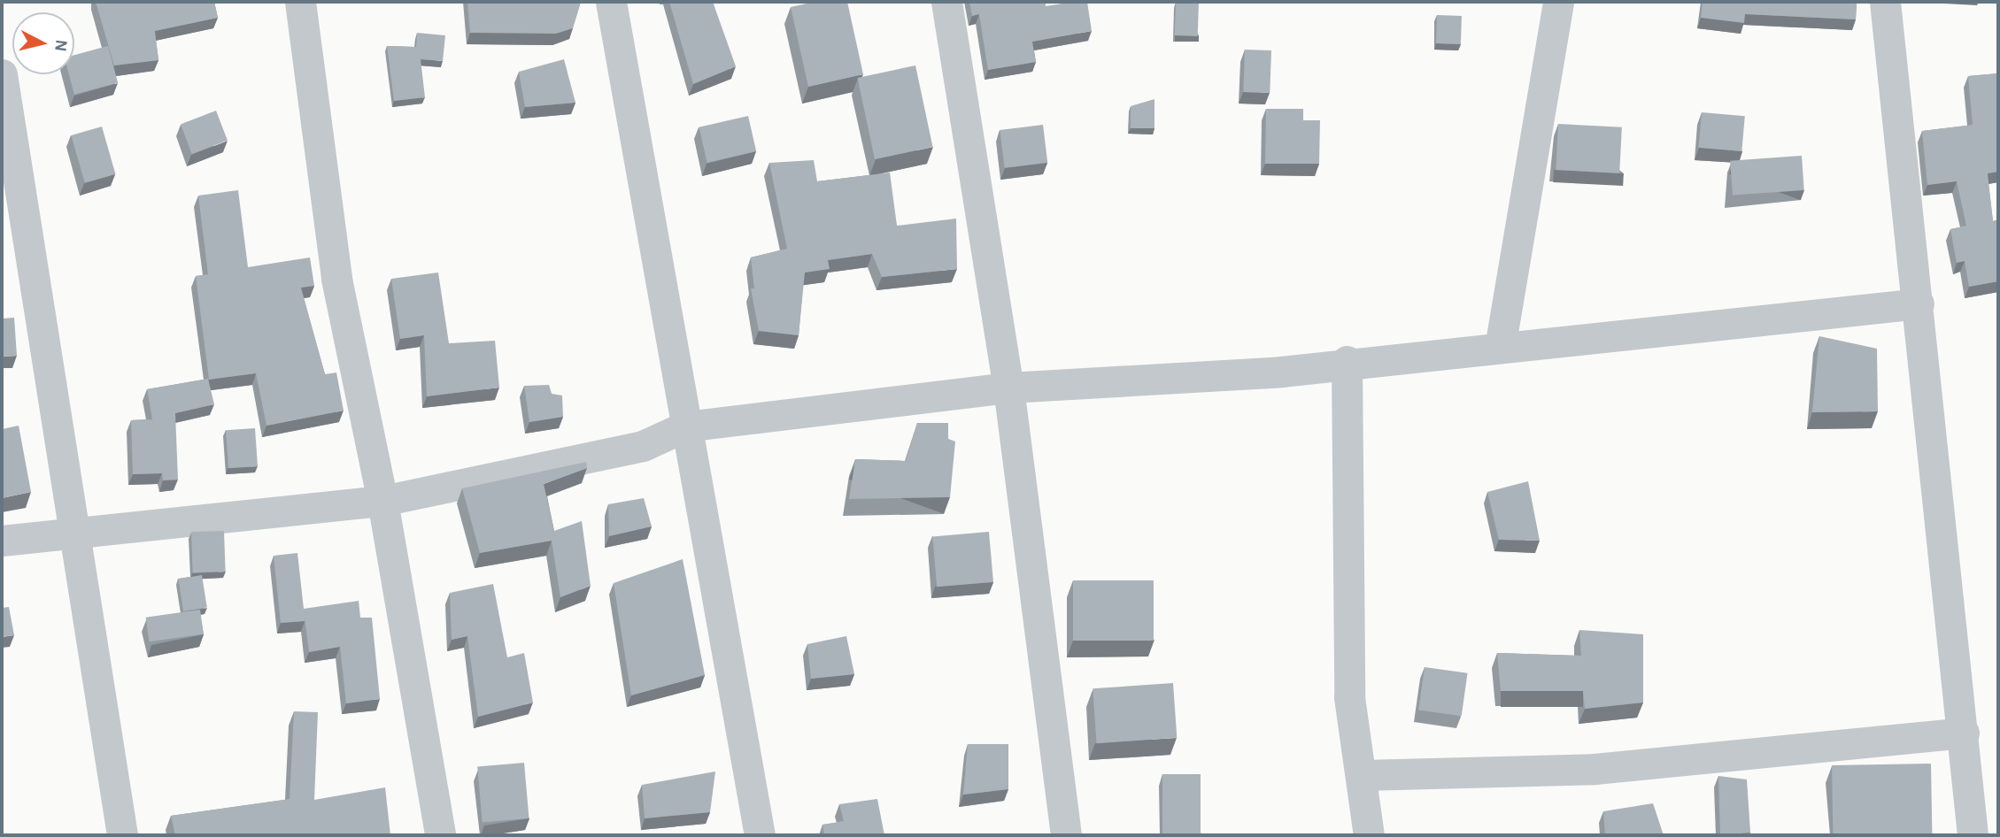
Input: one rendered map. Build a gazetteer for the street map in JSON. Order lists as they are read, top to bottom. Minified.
{"north":"right"}
